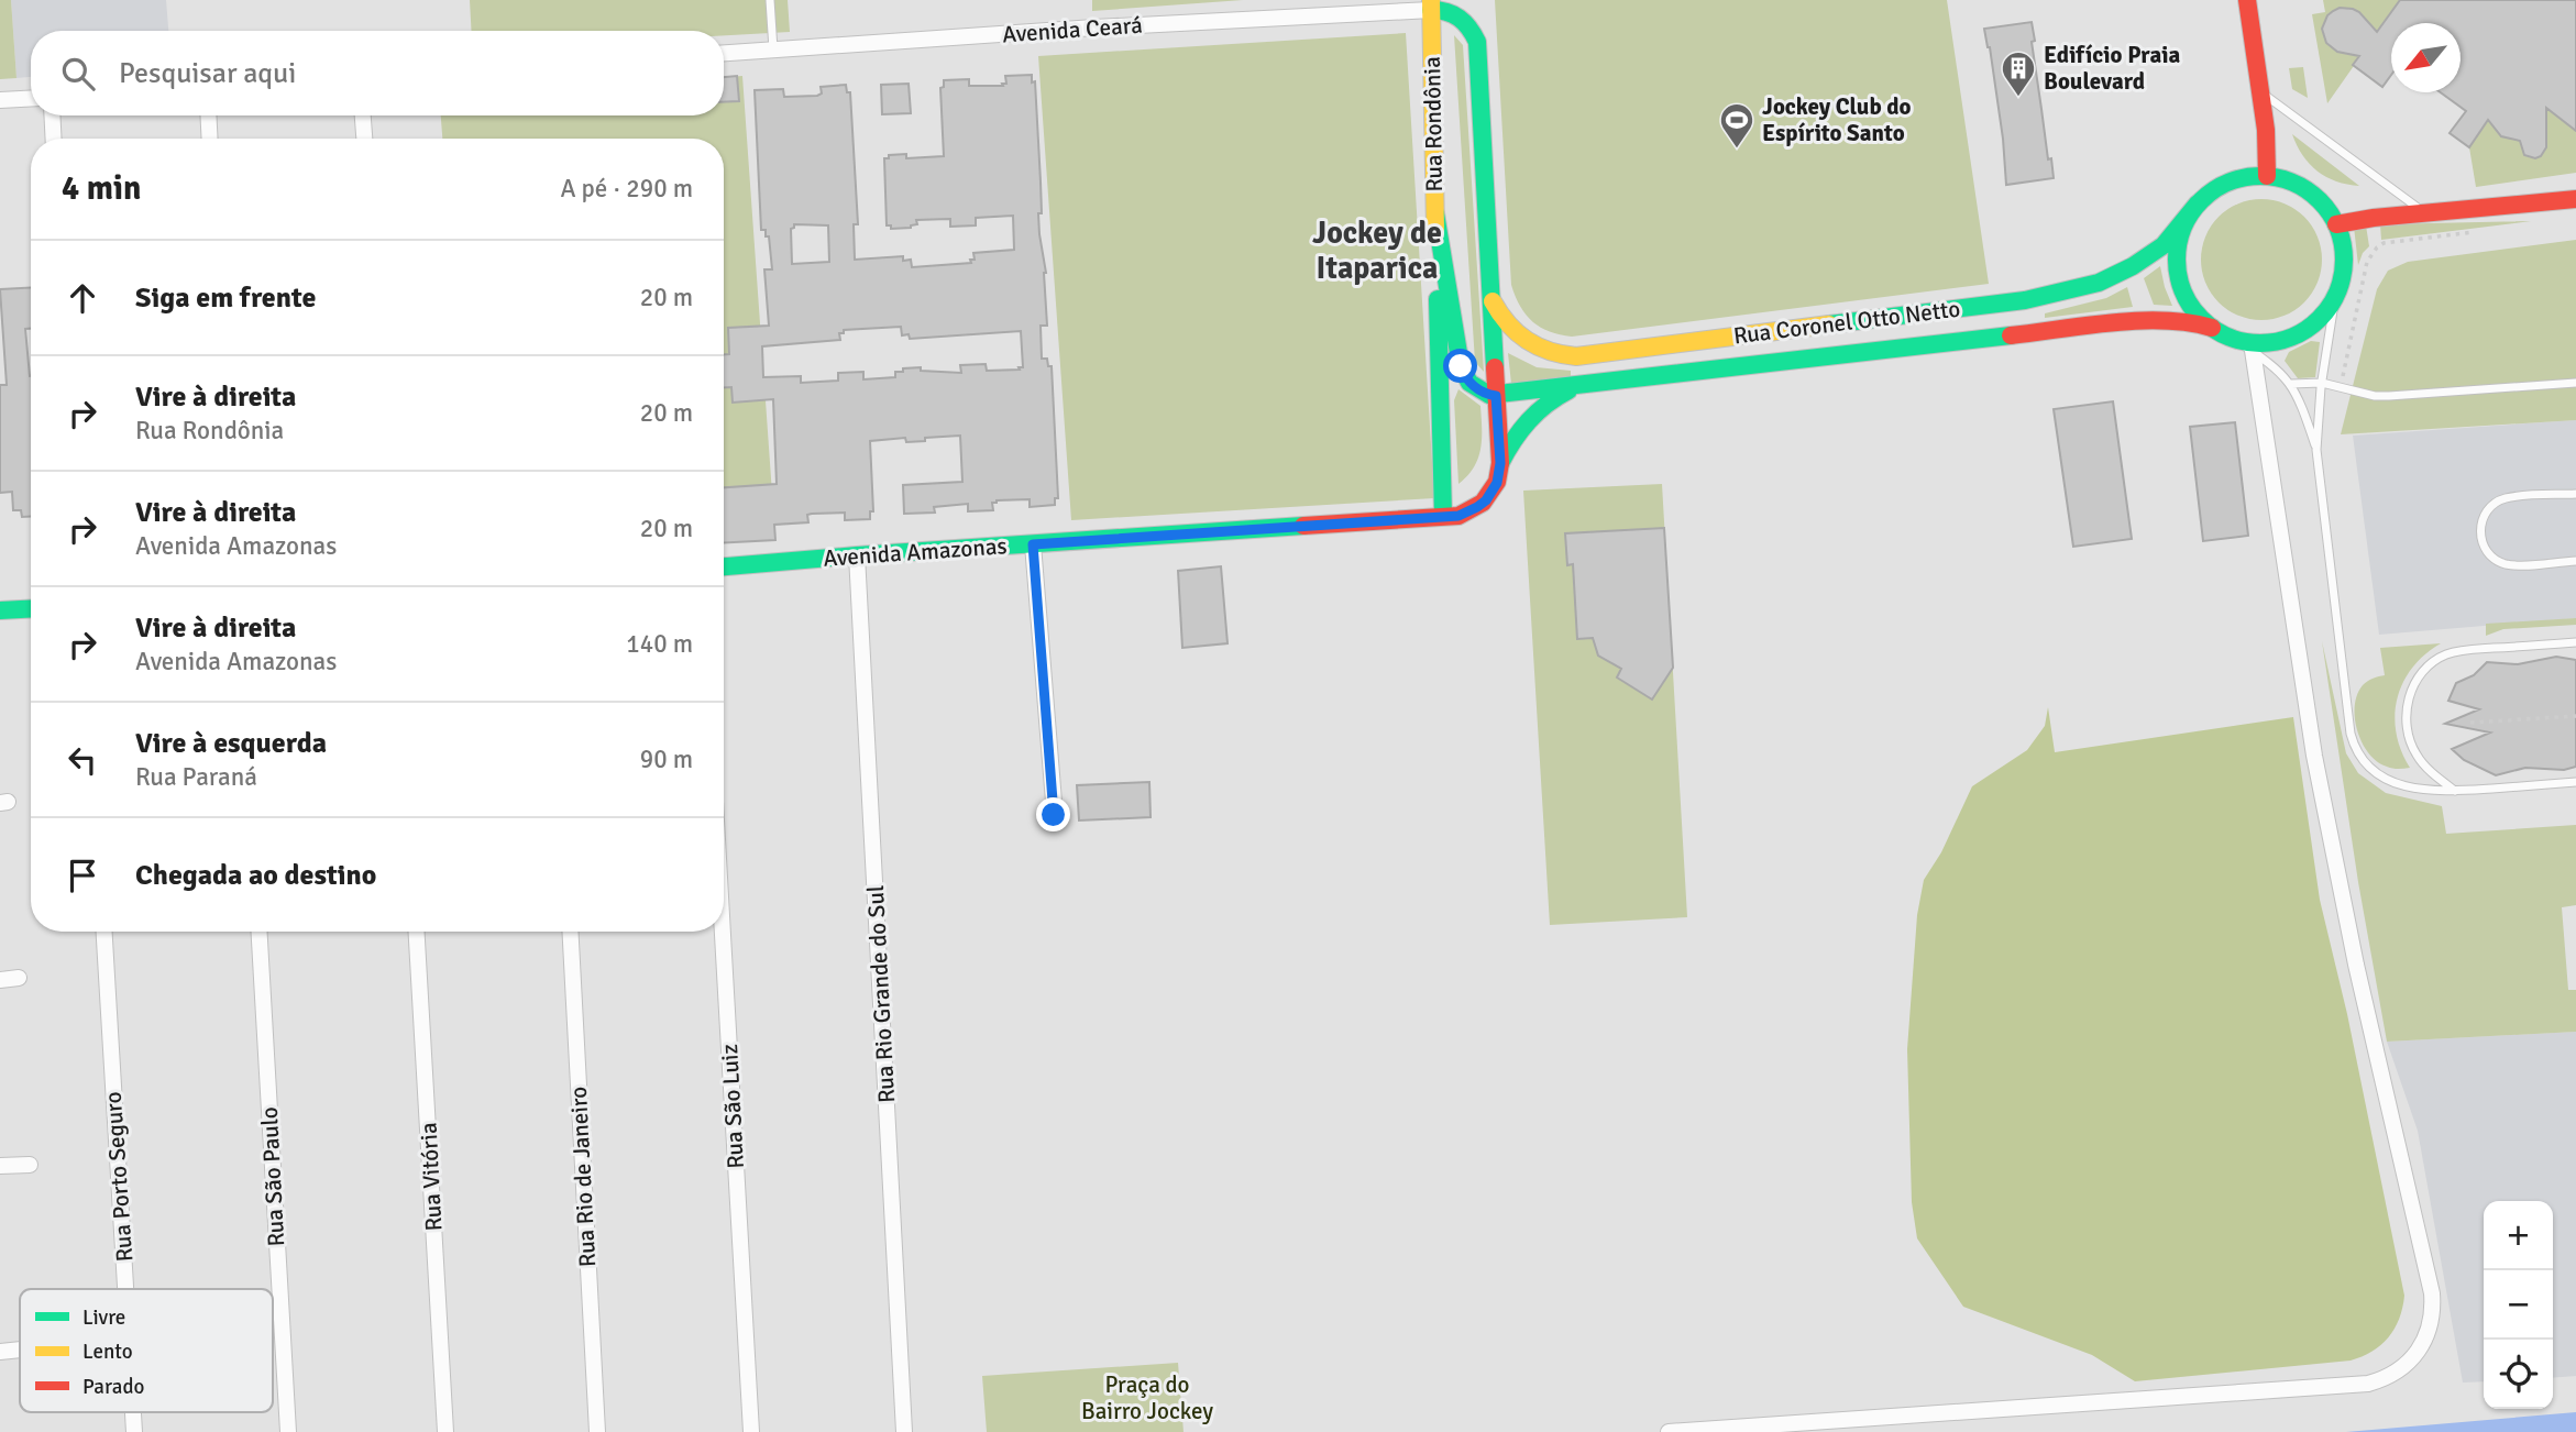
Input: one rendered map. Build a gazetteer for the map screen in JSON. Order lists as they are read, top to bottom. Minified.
{"streets":{"street":["Avenida Ceará","Rua Rondônia","Rua Coronel Otto Netto","Avenida Amazonas","Rua Rio Grande do Sul","Rua São Luiz","Rua Porto Seguro","Rua São Paulo","Rua Vitória","Rua Rio de Janeiro"]},"crossings":[["Avenida Ceará","Rua Rondônia"],["Rua Rondônia","Rua Coronel Otto Netto"],["Rua Rondônia","Avenida Amazonas"],["Avenida Amazonas","Rua Rio Grande do Sul"]],"districts":["Jockey de Itaparica"],"parks":["Praça do Bairro Jockey"],"places":{"building":["Edifício Praia Boulevard"],"sports":["Jockey Club do Espírito Santo"]},"legend":["Livre","Lento","Parado"],"north":"bottom left","page":{"search":"Pesquisar aqui","heading":["4 min","A pé · 290 m"],"list":[["Siga em frente","20 m"],["Vire à direita","Rua Rondônia","20 m"],["Vire à direita","Avenida Amazonas","20 m"],["Vire à direita","Avenida Amazonas","140 m"],["Vire à esquerda","Rua Paraná","90 m"],"Chegada ao destino"],"map_buttons":["+","−"]}}
